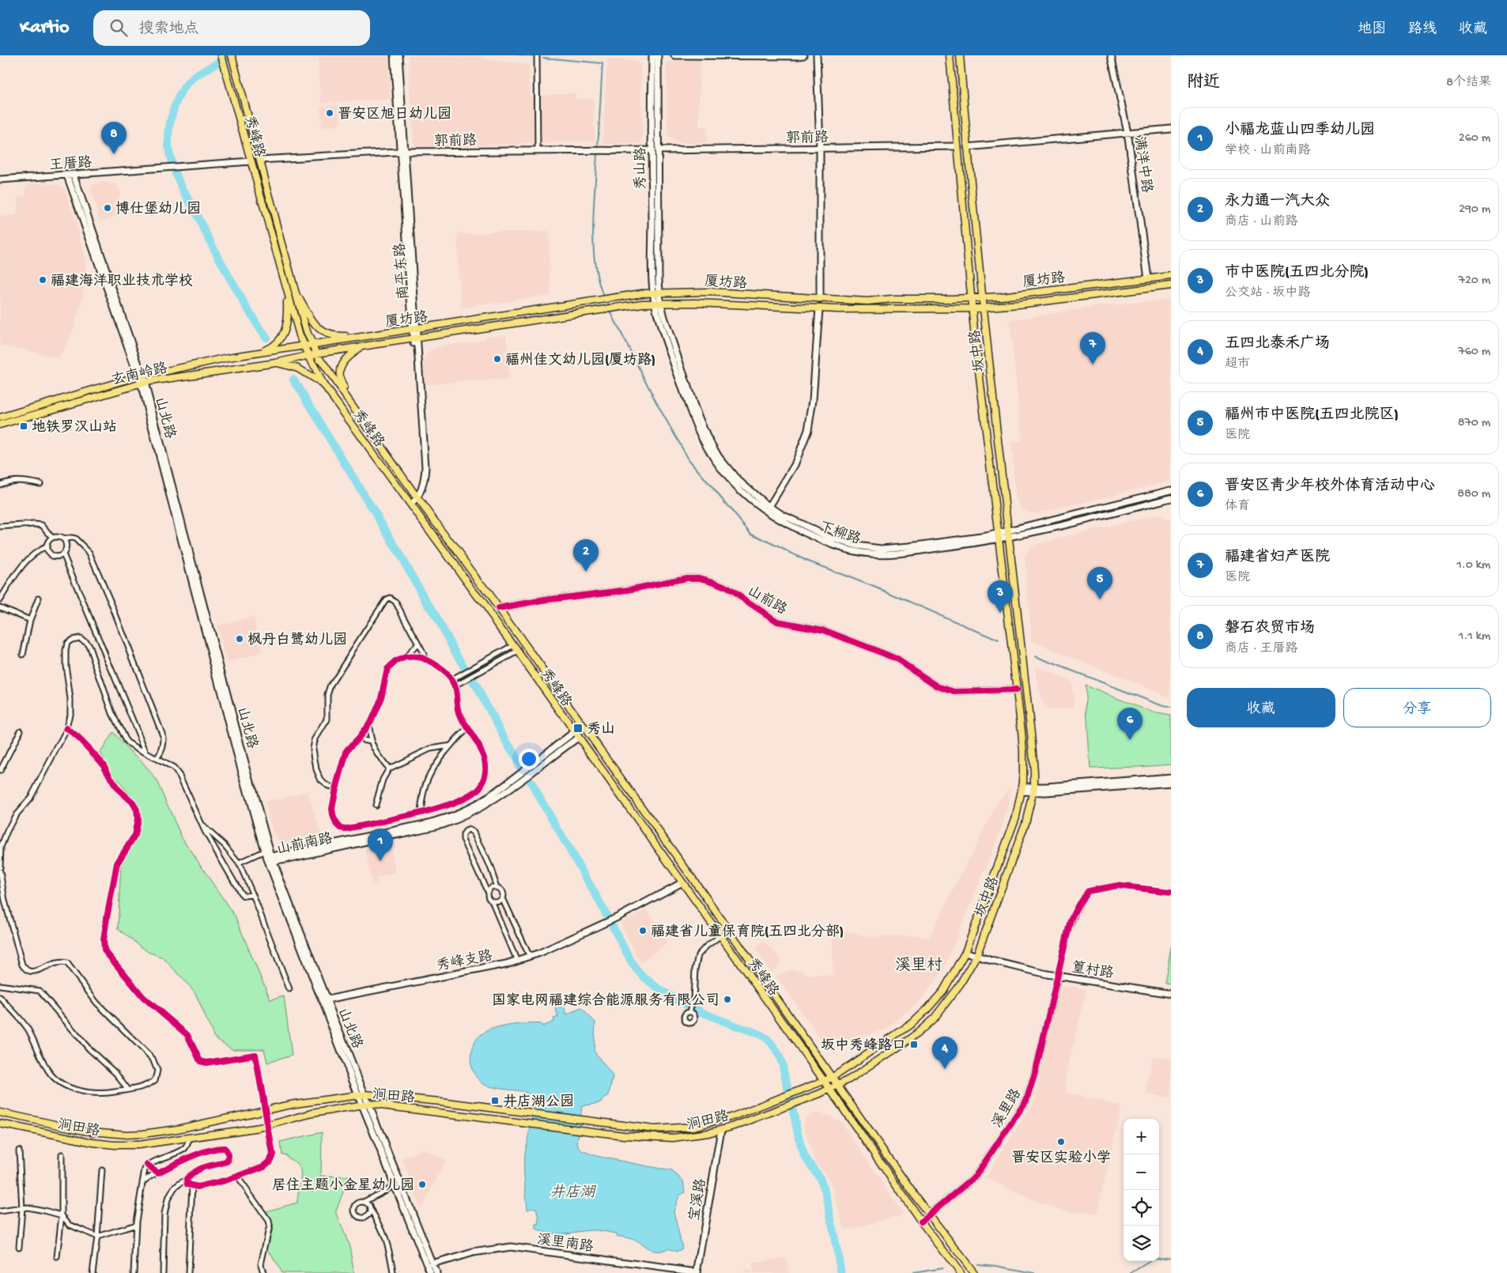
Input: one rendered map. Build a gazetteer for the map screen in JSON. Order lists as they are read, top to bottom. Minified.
{"streets":{"main road":["秀峰路","郭前路","王厝路","满洋中路","秀山路","南平东路","厦坊路","坂中路","玄南岭路","山北路","下柳路","山前路","山前南路","秀峰支路","篁村路","涧田路","溪里路","宝溪路","溪里南路"]},"crossings":[["秀峰路","郭前路"],["秀峰路","王厝路"],["秀峰路","南平东路"],["秀峰路","厦坊路"],["秀峰路","坂中路"],["秀峰路","山前路"],["秀峰路","山前南路"],["秀峰路","秀峰支路"],["秀峰路","涧田路"],["秀峰路","溪里路"],["郭前路","秀山路"],["郭前路","南平东路"],["郭前路","坂中路"],["王厝路","山北路"],["满洋中路","厦坊路"],["秀山路","下柳路"],["南平东路","厦坊路"],["厦坊路","坂中路"],["厦坊路","玄南岭路"],["厦坊路","下柳路"],["坂中路","下柳路"],["坂中路","山前路"],["坂中路","篁村路"],["坂中路","涧田路"],["玄南岭路","山北路"],["山北路","山前南路"],["山北路","秀峰支路"],["山北路","涧田路"],["山北路","溪里南路"],["篁村路","溪里路"],["涧田路","宝溪路"],["宝溪路","溪里南路"]],"districts":["溪里村"],"water":["井店湖"],"places":{"other":["晋安区旭日幼儿园","博仕堡幼儿园","福建海洋职业技术学校","福州佳文幼儿园(厦坊路)","枫丹白鹭幼儿园","福建省儿童保育院(五四北分部)","国家电网福建综合能源服务有限公司","晋安区实验小学","居住主题小金星幼儿园"],"transit":["地铁罗汉山站","秀山","坂中秀峰路口","井店湖公园"]},"page":{"header":"Kartio","search":"搜索地点","nav":["地图","路线","收藏"],"heading":["附近","8个结果"],"list":[{"mark":"1","name":"小福龙蓝山四季幼儿园","note":"学校 · 山前南路","value":"260 m"},{"mark":"2","name":"永力通一汽大众","note":"商店 · 山前路","value":"290 m"},{"mark":"3","name":"市中医院(五四北分院)","note":"公交站 · 坂中路","value":"720 m"},{"mark":"4","name":"五四北泰禾广场","note":"超市","value":"760 m"},{"mark":"5","name":"福州市中医院(五四北院区)","note":"医院","value":"870 m"},{"mark":"6","name":"晋安区青少年校外体育活动中心","note":"体育","value":"880 m"},{"mark":"7","name":"福建省妇产医院","note":"医院","value":"1.0 km"},{"mark":"8","name":"磐石农贸市场","note":"商店 · 王厝路","value":"1.1 km"}],"pins":["8","7","2","5","3","6","1","4"],"buttons":["收藏","分享"],"map_buttons":["+","−"]}}
